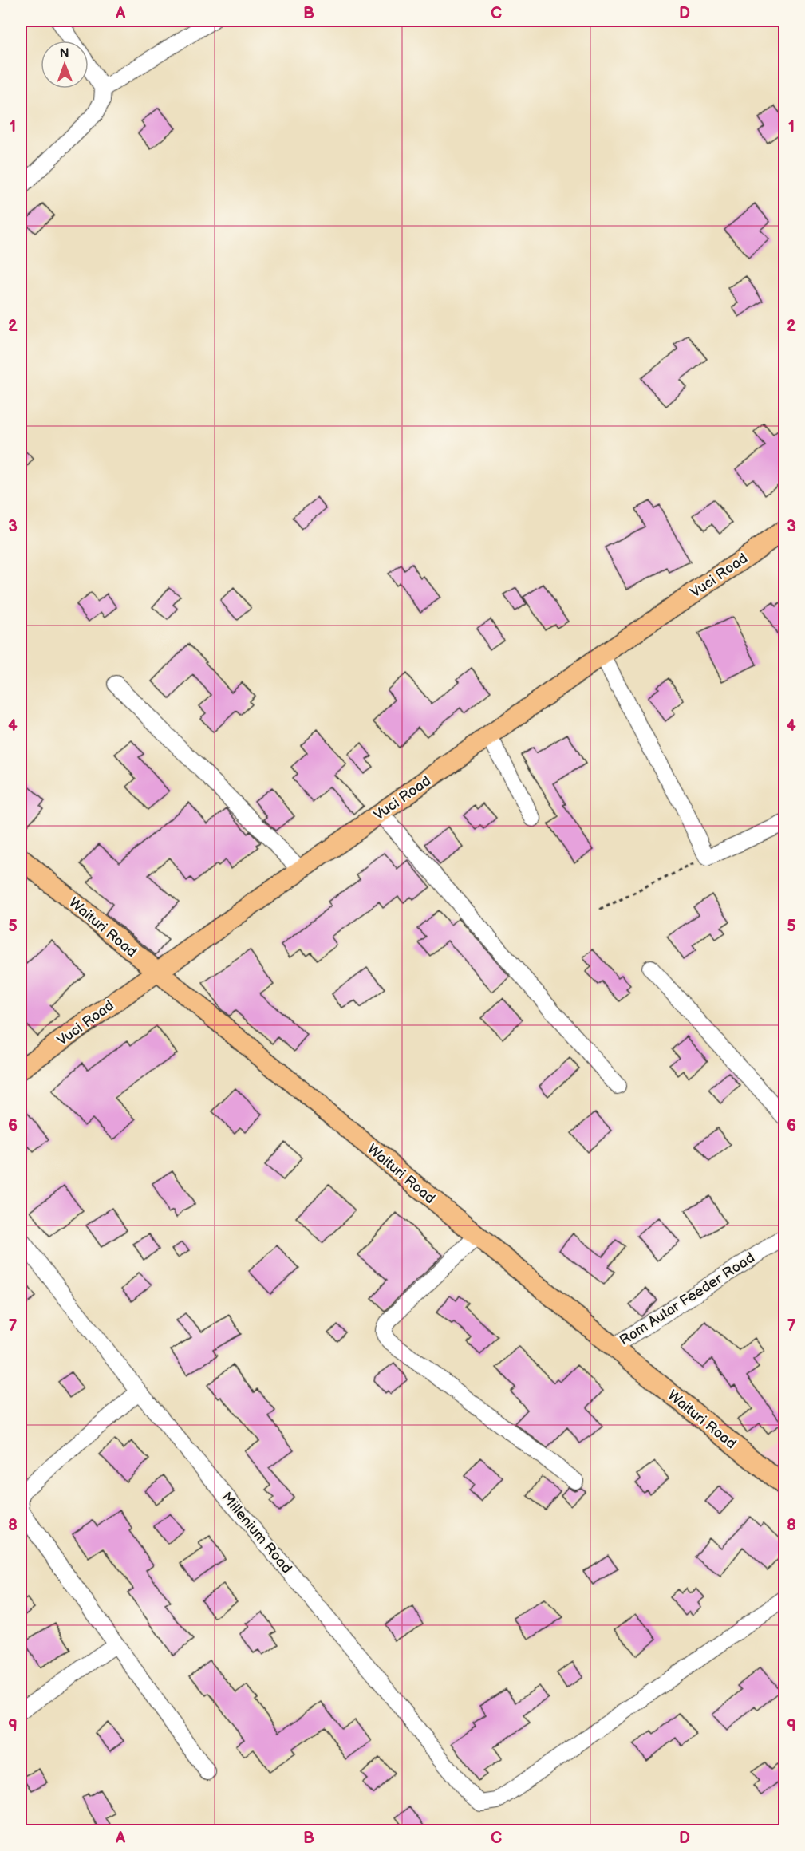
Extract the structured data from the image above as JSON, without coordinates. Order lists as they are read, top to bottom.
{
  "streets": {
    "main road": ["Vuci Road", "Waituri Road"],
    "street": ["Ram Autar Feeder Road", "Millenium Road"]
  },
  "crossings": [
    ["Vuci Road", "Waituri Road"],
    ["Waituri Road", "Ram Autar Feeder Road"]
  ],
  "north": "top",
  "grid": {
    "columns": [
      "A",
      "B",
      "C",
      "D"
    ],
    "rows": [
      "1",
      "2",
      "3",
      "4",
      "5",
      "6",
      "7",
      "8",
      "9"
    ]
  }
}
